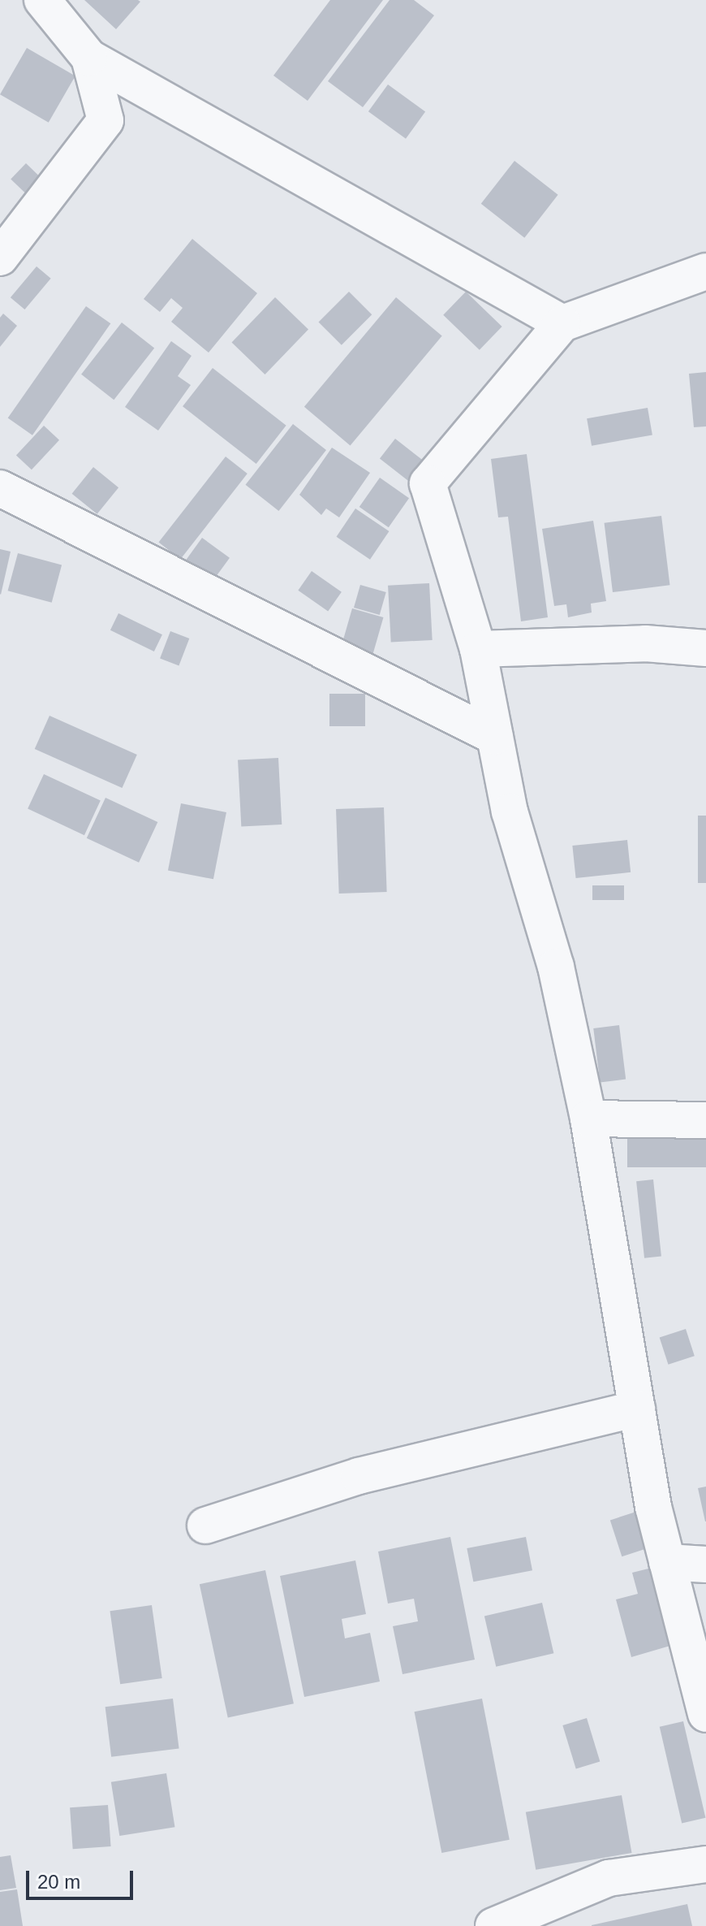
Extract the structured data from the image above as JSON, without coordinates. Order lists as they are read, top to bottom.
{
  "scale_bar": "20 m"
}
